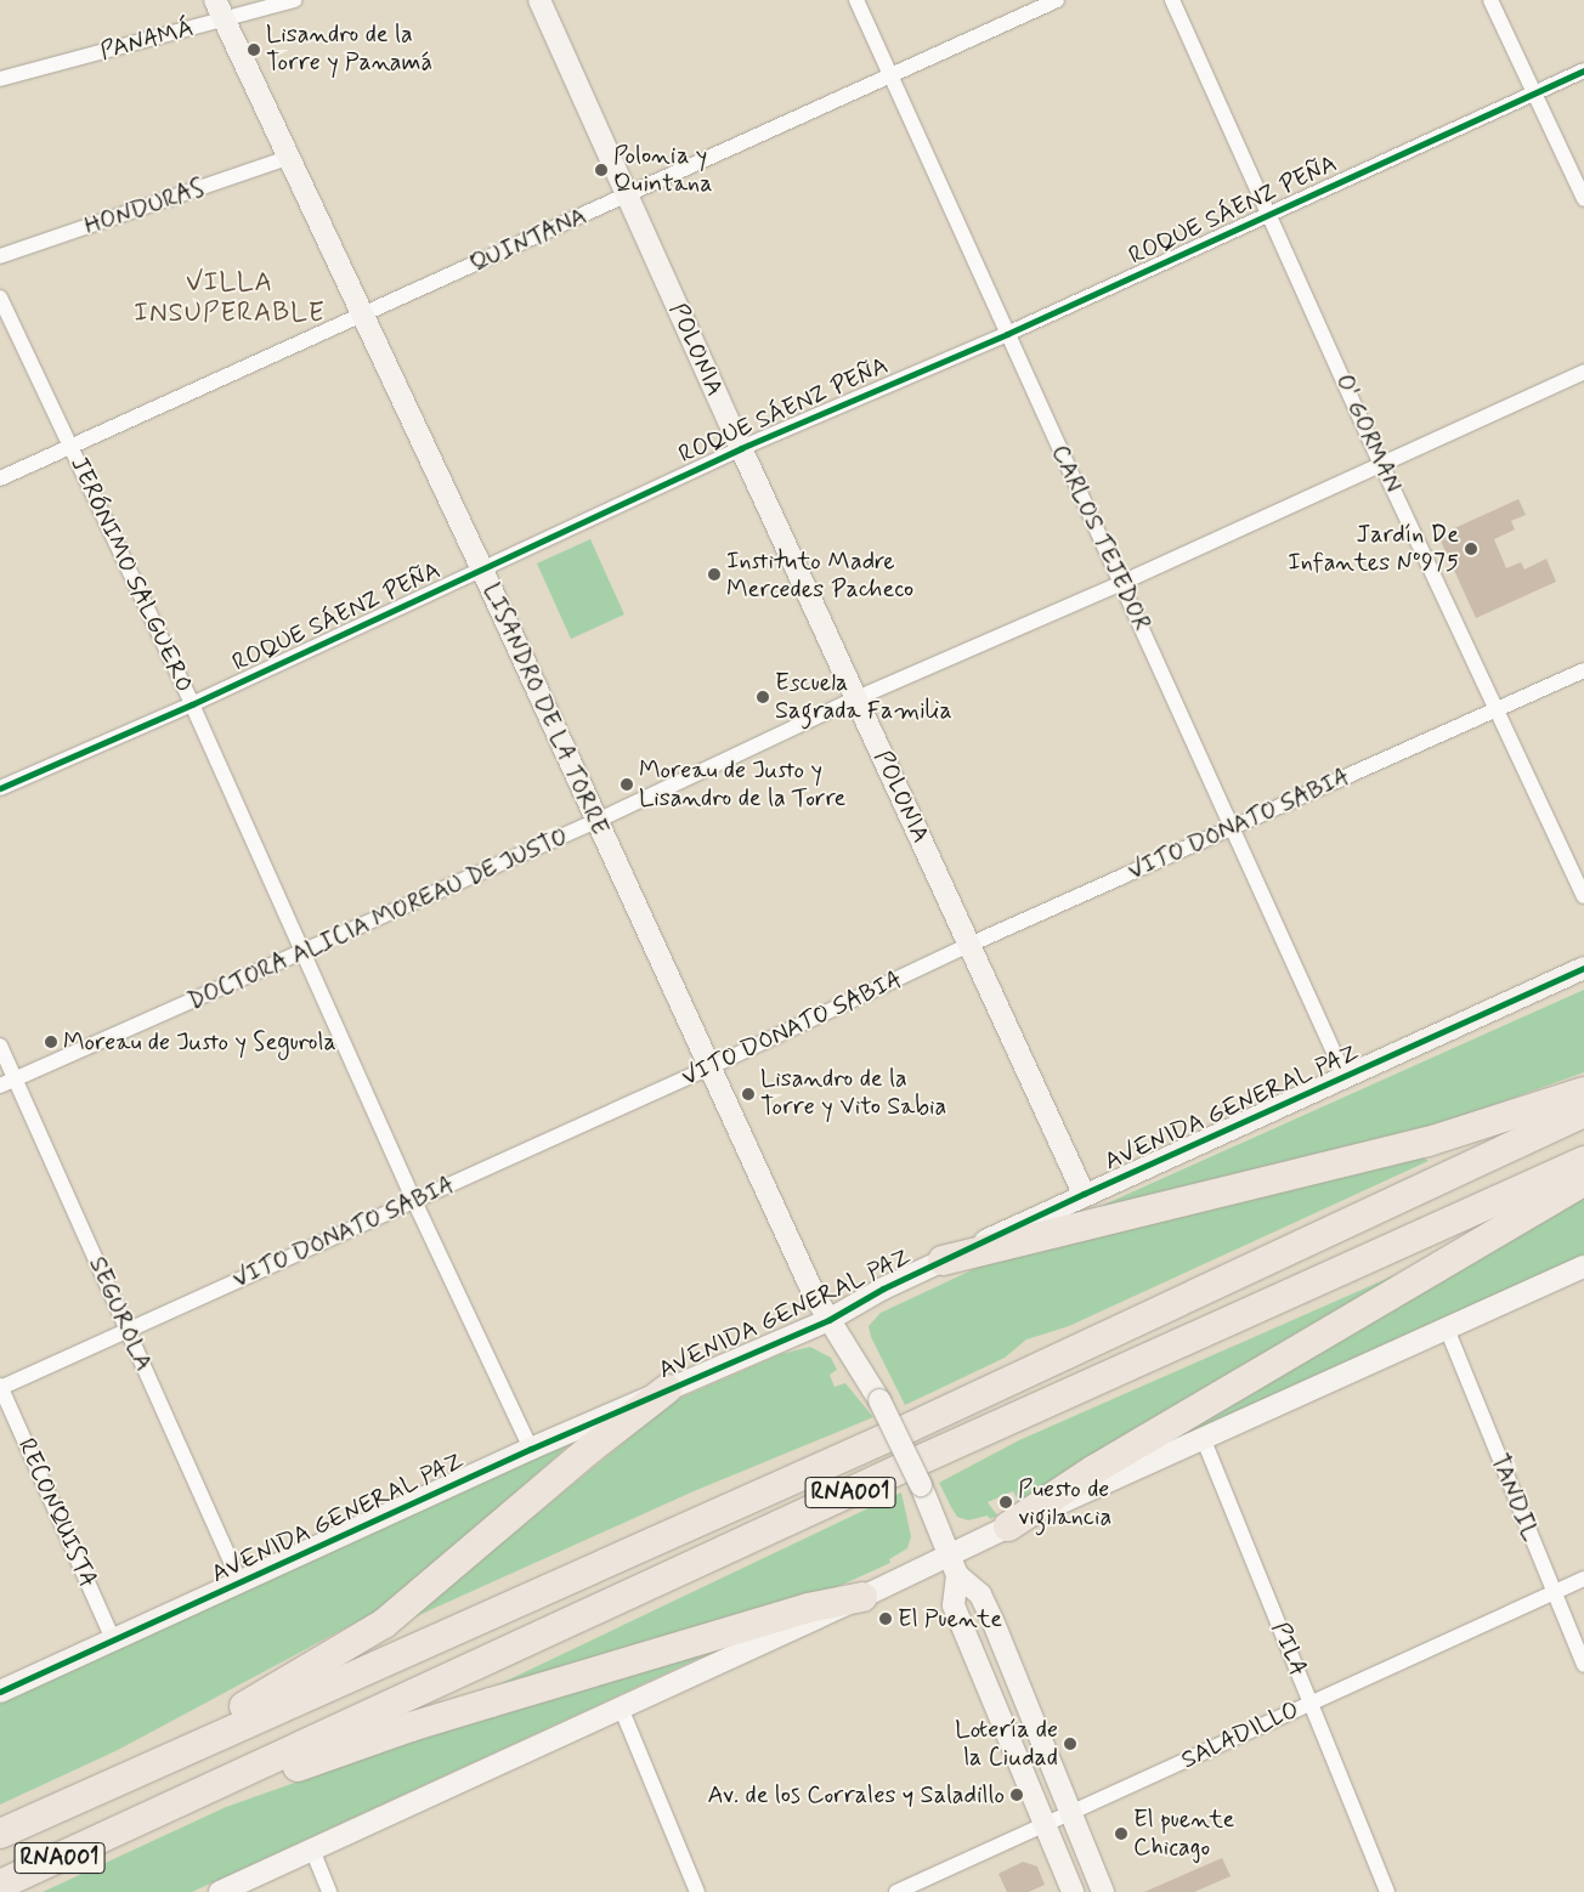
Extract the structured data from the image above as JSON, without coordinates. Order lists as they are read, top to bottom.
{
  "streets": {
    "highway": ["RNA001"],
    "street": [
      "PANAMÁ",
      "HONDURAS",
      "ROQUE SÁENZ PEÑA",
      "QUINTANA",
      "POLONIA",
      "O' GORMAN",
      "CARLOS TEJEDOR",
      "JERÓNIMO SALGUERO",
      "LISANDRO DE LA TORRE",
      "VITO DONATO SABIA",
      "DOCTORA ALICIA MOREAU DE JUSTO",
      "AVENIDA GENERAL PAZ",
      "SEGUROLA",
      "TANDIL",
      "RECONQUISTA",
      "PILA",
      "SALADILLO"
    ]
  },
  "crossings": [
    ["PANAMÁ", "LISANDRO DE LA TORRE"],
    ["HONDURAS", "LISANDRO DE LA TORRE"],
    ["ROQUE SÁENZ PEÑA", "POLONIA"],
    ["ROQUE SÁENZ PEÑA", "O' GORMAN"],
    ["ROQUE SÁENZ PEÑA", "CARLOS TEJEDOR"],
    ["ROQUE SÁENZ PEÑA", "JERÓNIMO SALGUERO"],
    ["ROQUE SÁENZ PEÑA", "LISANDRO DE LA TORRE"],
    ["QUINTANA", "POLONIA"],
    ["QUINTANA", "CARLOS TEJEDOR"],
    ["QUINTANA", "JERÓNIMO SALGUERO"],
    ["QUINTANA", "LISANDRO DE LA TORRE"],
    ["POLONIA", "VITO DONATO SABIA"],
    ["POLONIA", "DOCTORA ALICIA MOREAU DE JUSTO"],
    ["POLONIA", "AVENIDA GENERAL PAZ"],
    ["O' GORMAN", "VITO DONATO SABIA"],
    ["O' GORMAN", "DOCTORA ALICIA MOREAU DE JUSTO"],
    ["CARLOS TEJEDOR", "VITO DONATO SABIA"],
    ["CARLOS TEJEDOR", "DOCTORA ALICIA MOREAU DE JUSTO"],
    ["CARLOS TEJEDOR", "AVENIDA GENERAL PAZ"],
    ["JERÓNIMO SALGUERO", "VITO DONATO SABIA"],
    ["JERÓNIMO SALGUERO", "DOCTORA ALICIA MOREAU DE JUSTO"],
    ["JERÓNIMO SALGUERO", "AVENIDA GENERAL PAZ"],
    ["LISANDRO DE LA TORRE", "VITO DONATO SABIA"],
    ["LISANDRO DE LA TORRE", "DOCTORA ALICIA MOREAU DE JUSTO"],
    ["LISANDRO DE LA TORRE", "AVENIDA GENERAL PAZ"],
    ["VITO DONATO SABIA", "SEGUROLA"],
    ["VITO DONATO SABIA", "RECONQUISTA"],
    ["DOCTORA ALICIA MOREAU DE JUSTO", "SEGUROLA"],
    ["AVENIDA GENERAL PAZ", "SEGUROLA"],
    ["AVENIDA GENERAL PAZ", "RECONQUISTA"],
    ["TANDIL", "SALADILLO"],
    ["PILA", "SALADILLO"]
  ],
  "districts": ["VILLA INSUPERABLE"],
  "places": [
    "Lisandro de la Torre y Panamá",
    "Polonia y Quintana",
    "Jardín De Infantes Nº975",
    "Instituto Madre Mercedes Pacheco",
    "Escuela Sagrada Familia",
    "Moreau de Justo y Lisandro de la Torre",
    "Moreau de Justo y Segurola",
    "Lisandro de la Torre y Vito Sabia",
    "Puesto de vigilancia",
    "El Puente",
    "Lotería de la Ciudad",
    "Av. de los Corrales y Saladillo",
    "El puente Chicago"
  ]
}
